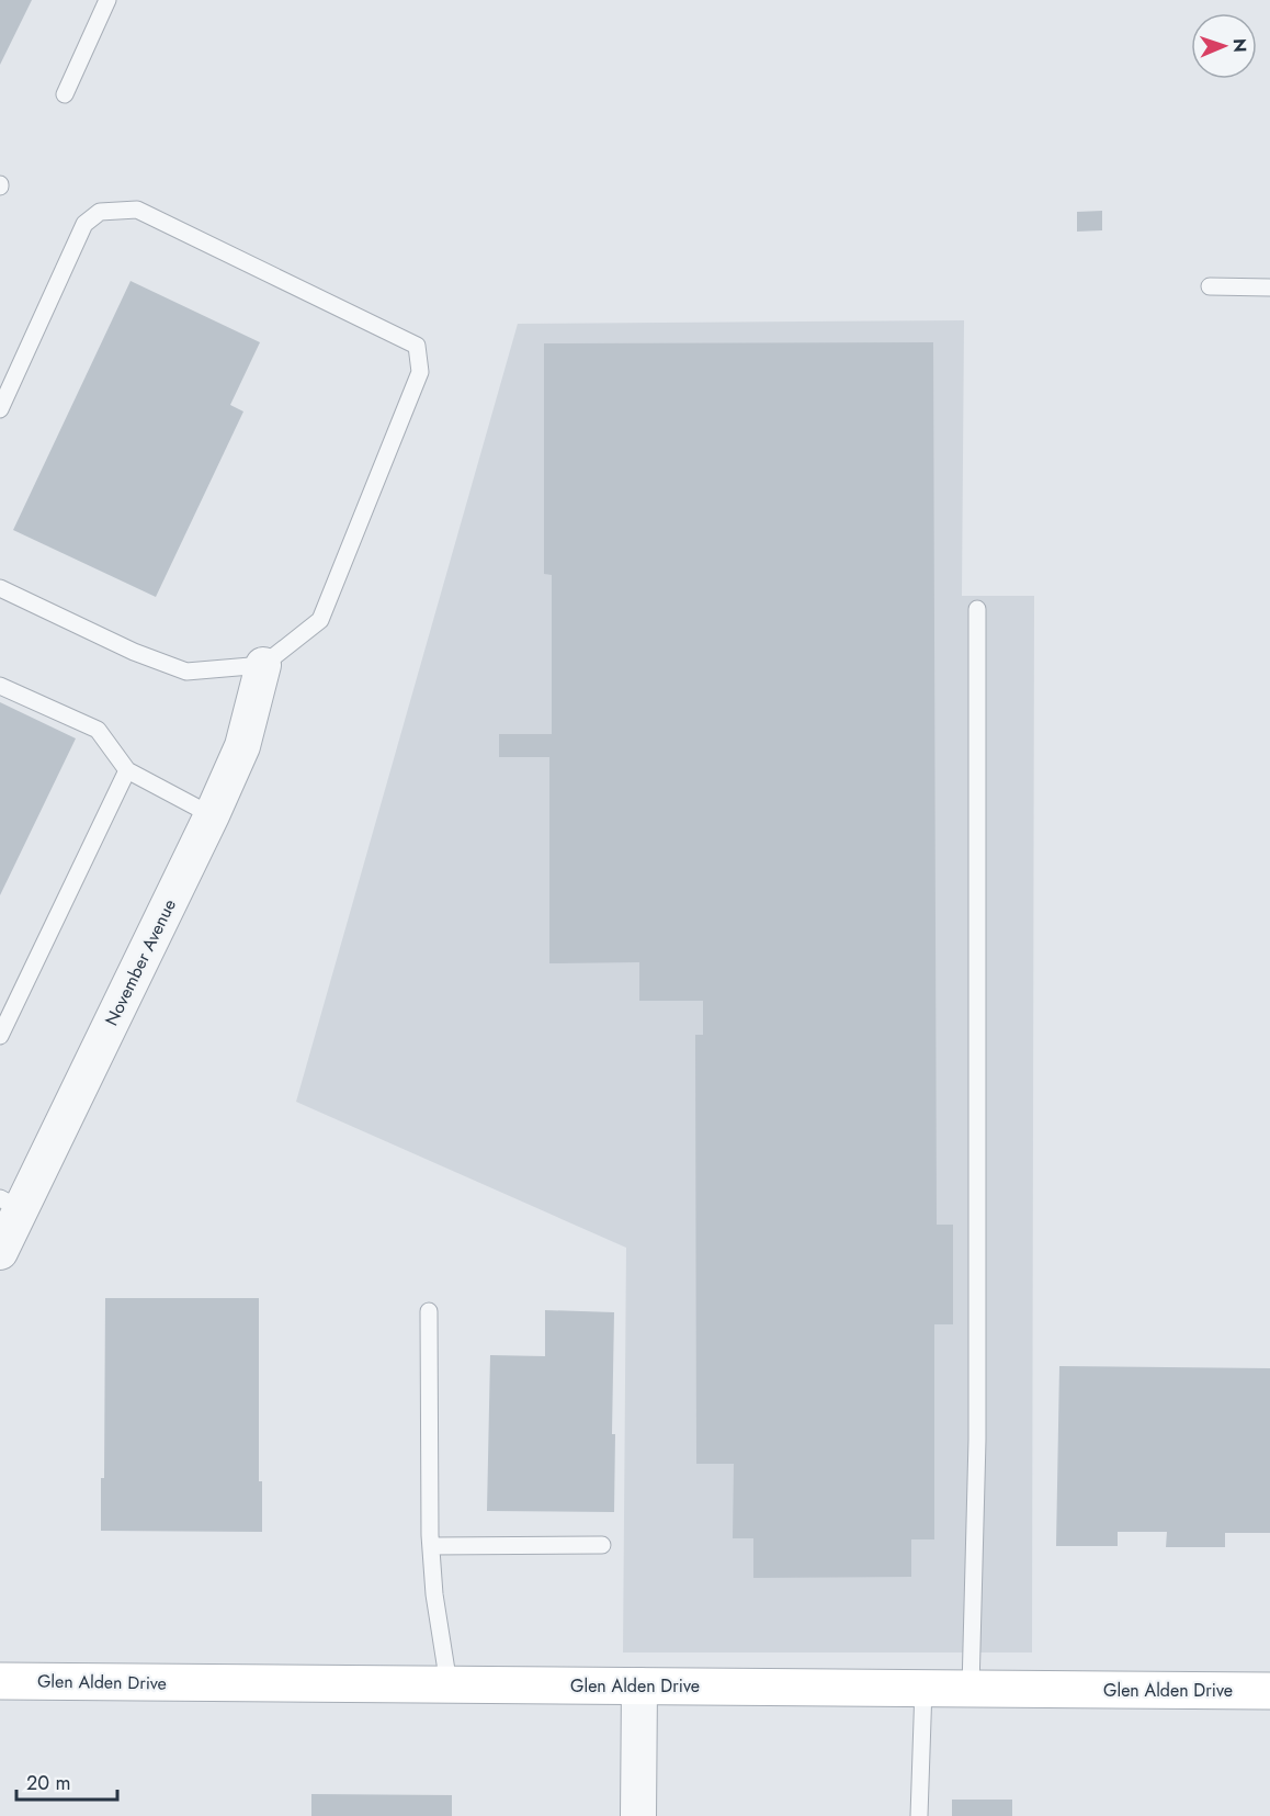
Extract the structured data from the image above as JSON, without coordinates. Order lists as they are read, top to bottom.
{
  "streets": {
    "street": ["November Avenue", "Glen Alden Drive"]
  },
  "scale_bar": "20 m",
  "north": "right"
}
